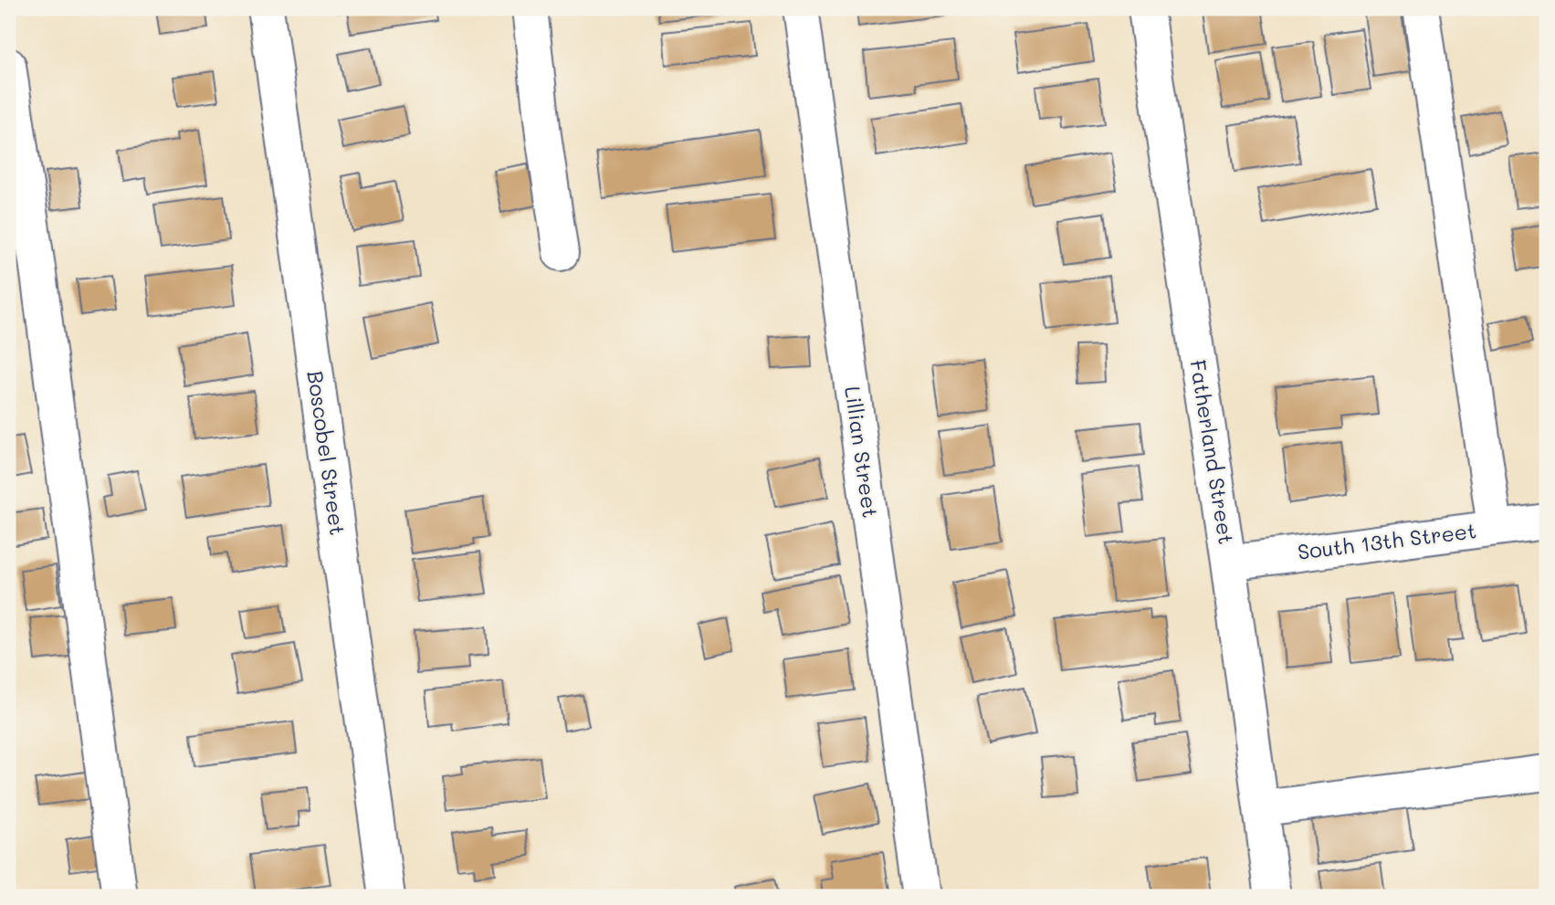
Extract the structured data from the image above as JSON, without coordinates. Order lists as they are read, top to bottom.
{
  "streets": {
    "street": [
      "Lillian Street",
      "Fatherland Street",
      "Boscobel Street",
      "South 13th Street"
    ]
  },
  "crossings": [
    ["Fatherland Street", "South 13th Street"]
  ]
}
